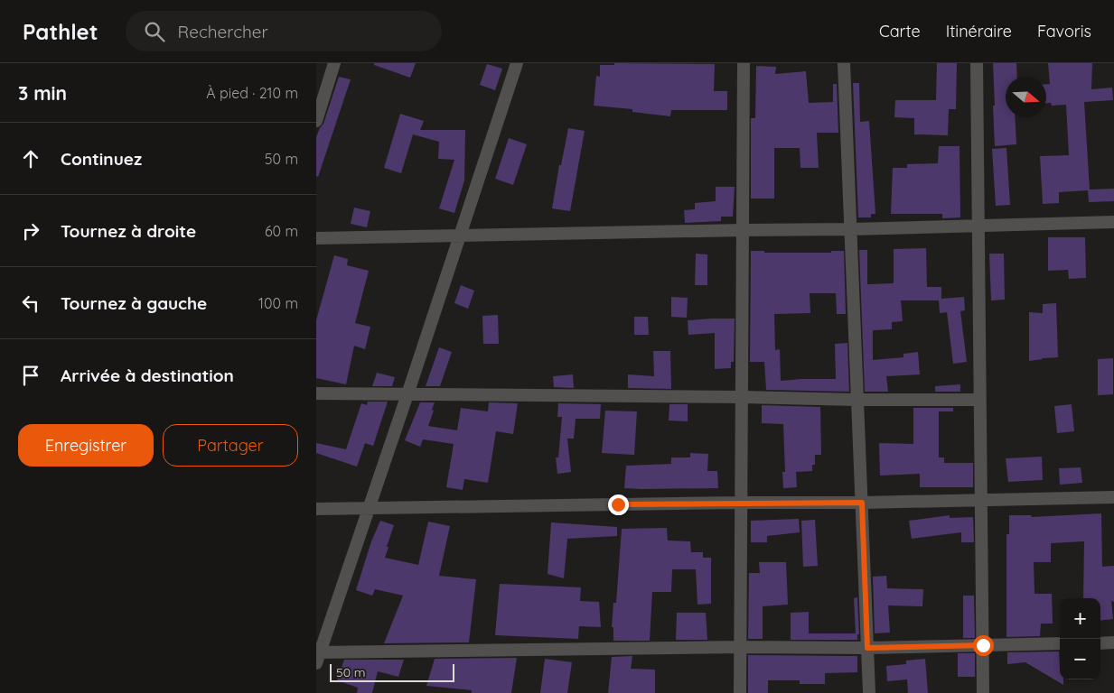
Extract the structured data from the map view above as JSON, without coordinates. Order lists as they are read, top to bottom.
{
  "scale_bar": "50 m",
  "north": "right",
  "page": {
    "header": "Pathlet",
    "search": "Rechercher",
    "nav": ["Carte", "Itinéraire", "Favoris"],
    "heading": ["3 min", "À pied · 210 m"],
    "list": [
      ["Continuez", "50 m"],
      ["Tournez à droite", "60 m"],
      ["Tournez à gauche", "100 m"],
      "Arrivée à destination"
    ],
    "buttons": ["Enregistrer", "Partager"],
    "map_buttons": ["+", "−"],
    "scale": "50 m"
  }
}
